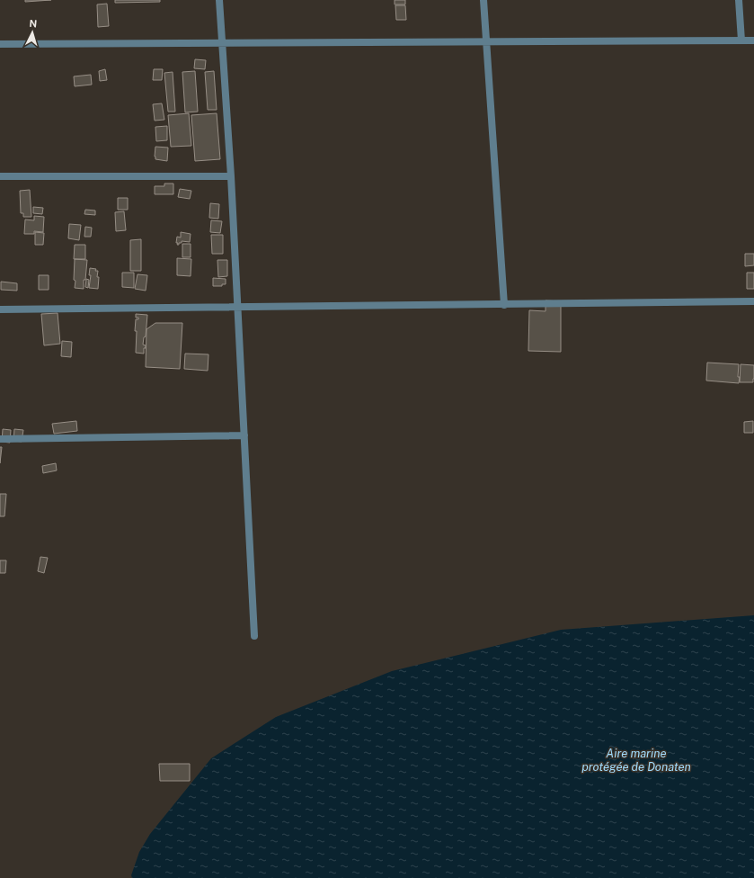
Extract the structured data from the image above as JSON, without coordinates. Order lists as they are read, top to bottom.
{
  "water": ["Aire marine protégée de Donaten"],
  "north": "top"
}
